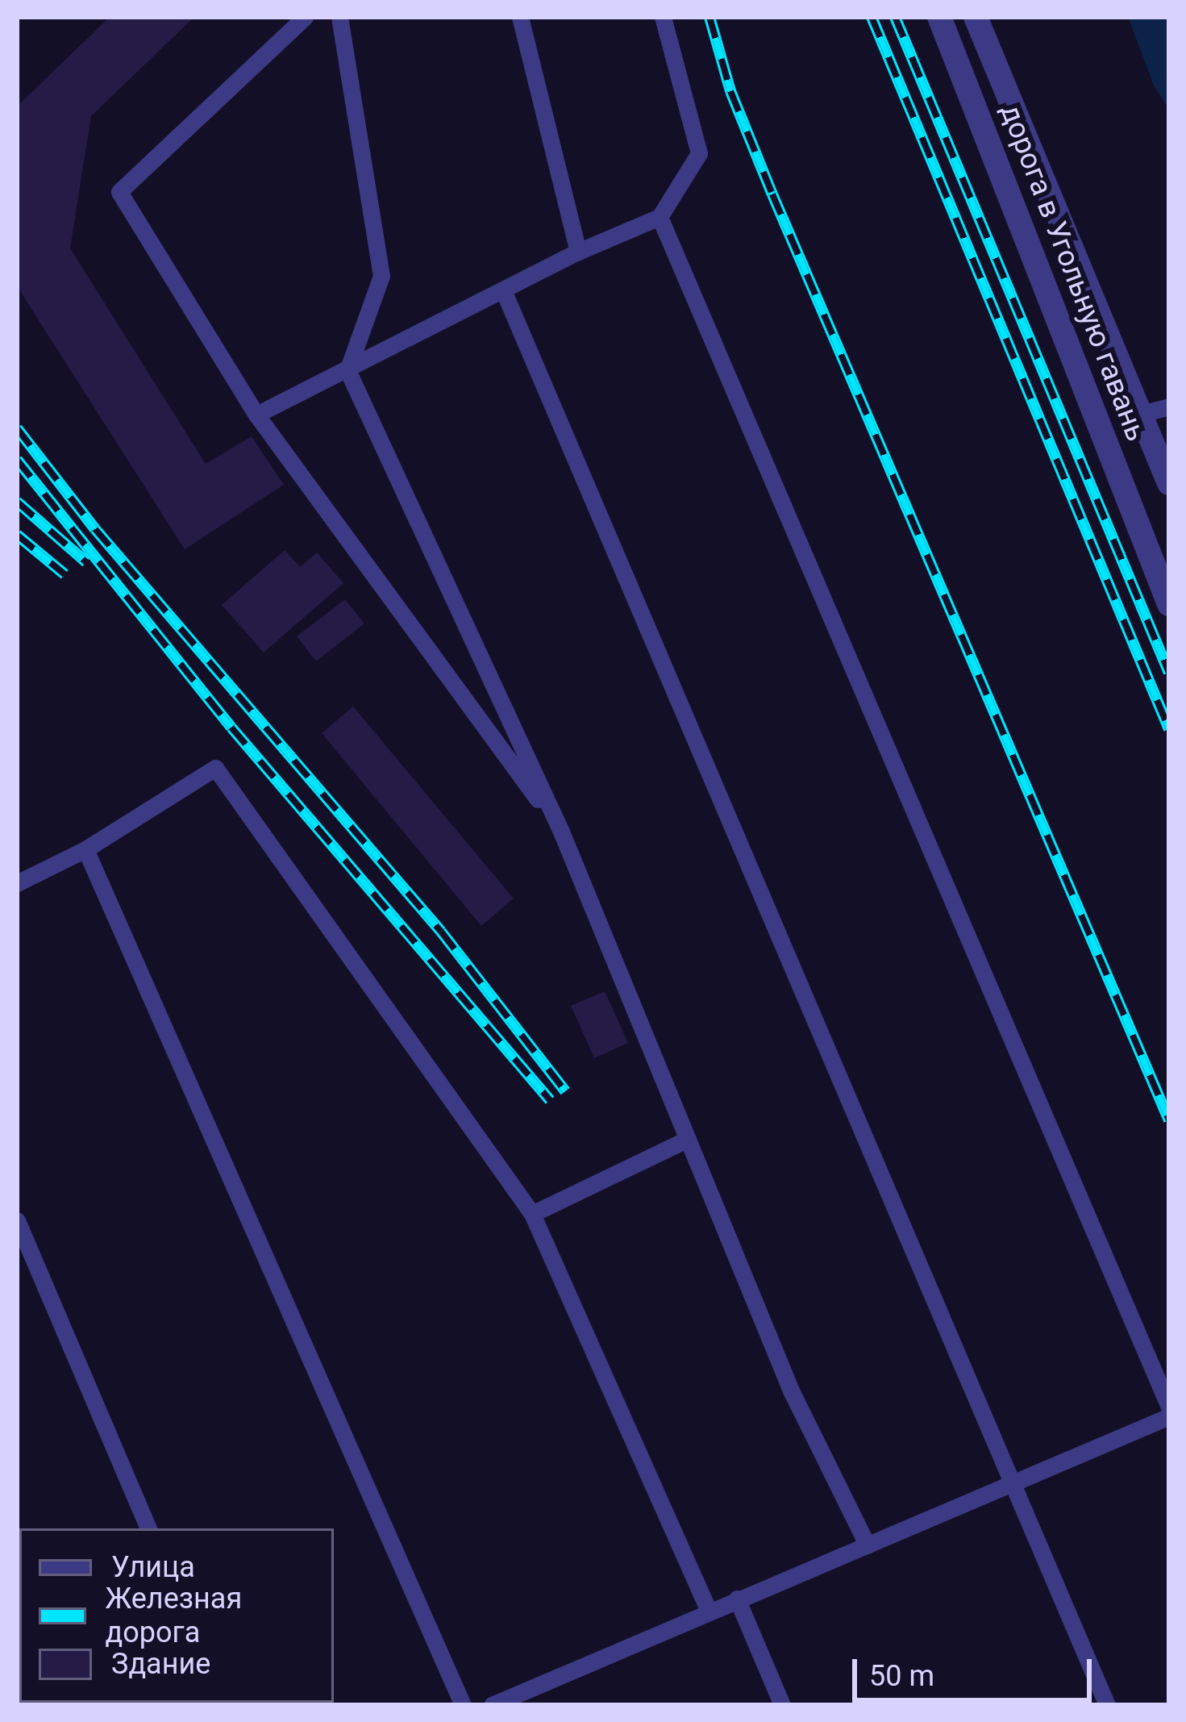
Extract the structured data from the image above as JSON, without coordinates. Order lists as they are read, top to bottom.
{
  "streets": {
    "street": ["дорога в Угольную гавань"]
  },
  "legend": ["Улица", "Железная дорога", "Здание"],
  "scale_bar": "50 m"
}
